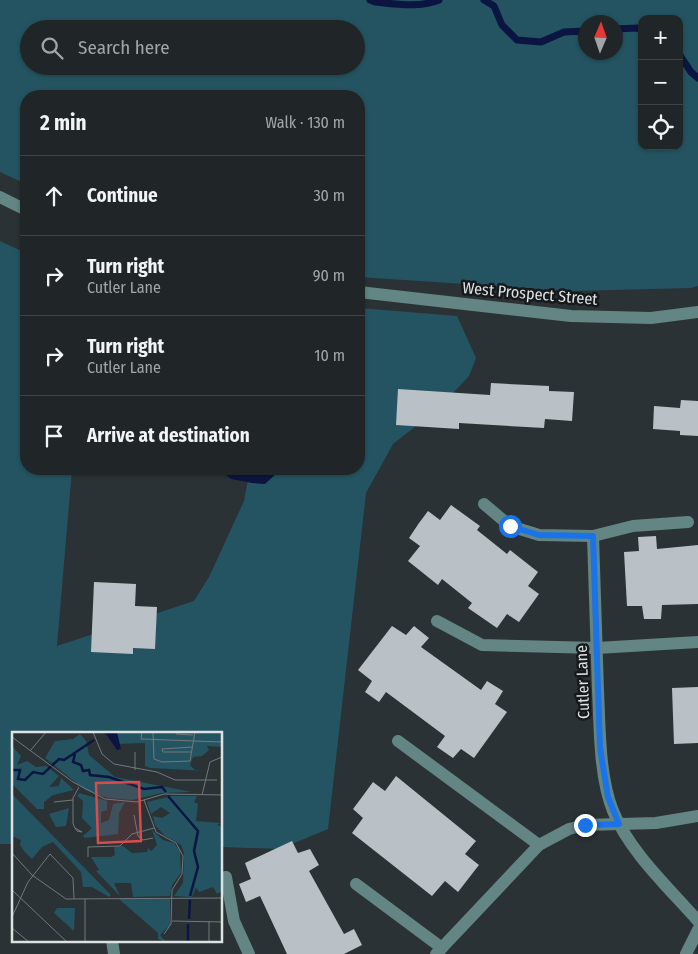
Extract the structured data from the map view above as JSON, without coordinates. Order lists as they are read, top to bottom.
{
  "streets": {
    "street": ["West Prospect Street", "Cutler Lane"]
  },
  "north": "top",
  "page": {
    "map_buttons": ["+", "−"],
    "search": "Search here",
    "heading": ["2 min", "Walk · 130 m"],
    "list": [
      ["Continue", "30 m"],
      ["Turn right", "Cutler Lane", "90 m"],
      ["Turn right", "Cutler Lane", "10 m"],
      "Arrive at destination"
    ]
  }
}
